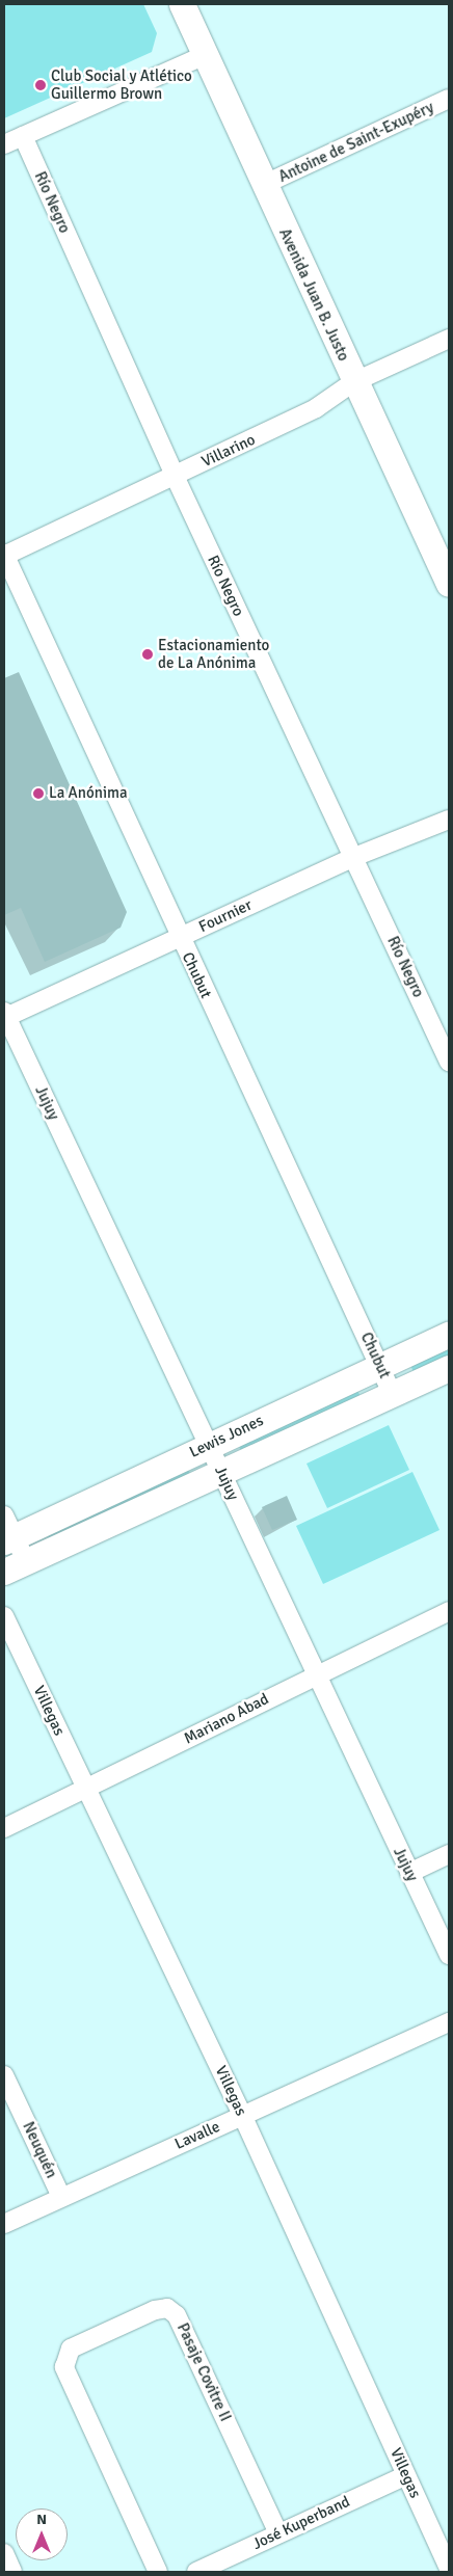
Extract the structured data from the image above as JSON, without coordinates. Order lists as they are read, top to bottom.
{
  "streets": {
    "main road": ["Avenida Juan B. Justo", "Lewis Jones"],
    "street": [
      "Antoine de Saint-Exupéry",
      "Río Negro",
      "Villarino",
      "Fournier",
      "Chubut",
      "Jujuy",
      "Villegas",
      "Mariano Abad",
      "Lavalle",
      "Neuquén",
      "Pasaje Covitre II",
      "José Kuperband"
    ]
  },
  "crossings": [
    ["Antoine de Saint-Exupéry", "Avenida Juan B. Justo"],
    ["Río Negro", "Villarino"],
    ["Río Negro", "Fournier"],
    ["Avenida Juan B. Justo", "Villarino"],
    ["Villarino", "Chubut"],
    ["Fournier", "Chubut"],
    ["Fournier", "Jujuy"],
    ["Chubut", "Lewis Jones"],
    ["Jujuy", "Lewis Jones"],
    ["Jujuy", "Mariano Abad"],
    ["Villegas", "Mariano Abad"],
    ["Villegas", "Lavalle"],
    ["Villegas", "José Kuperband"],
    ["Lavalle", "Neuquén"],
    ["Pasaje Covitre II", "José Kuperband"]
  ],
  "places": ["Club Social y Atlético Guillermo Brown", "Estacionamiento de La Anónima", "La Anónima"],
  "north": "top"
}
